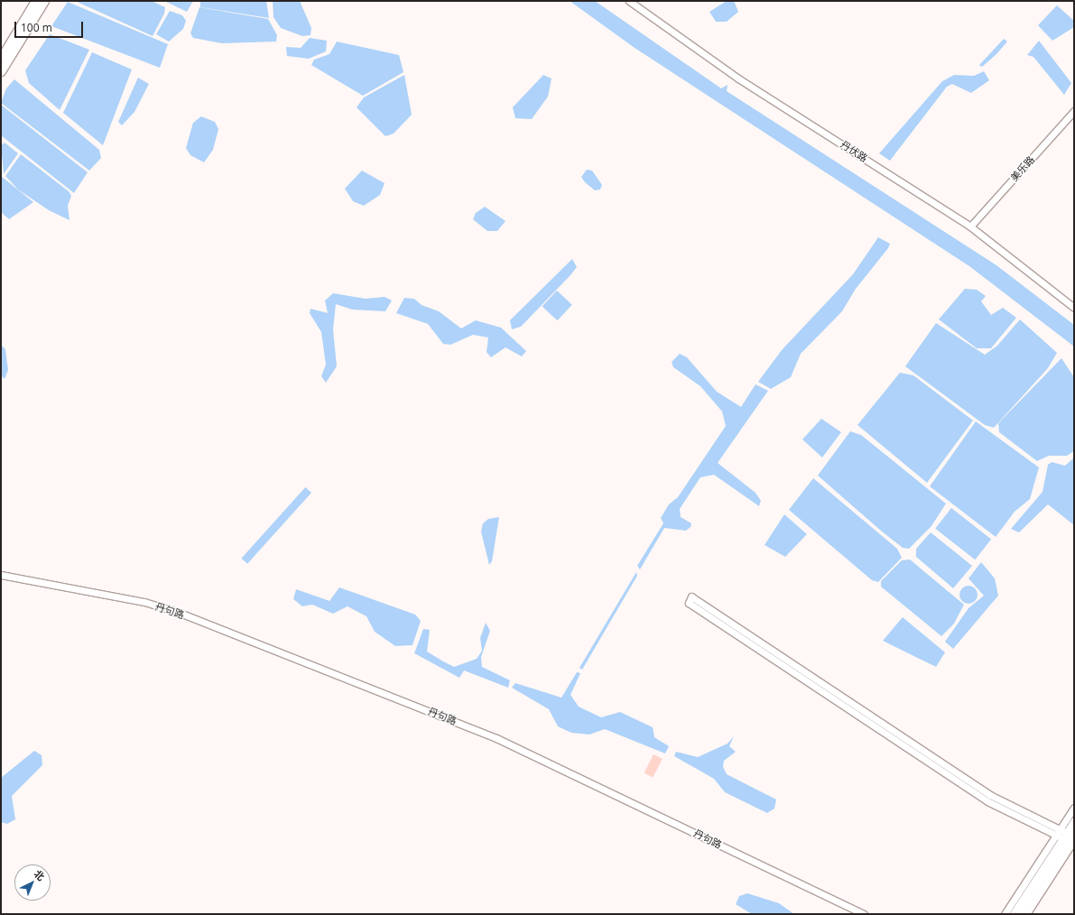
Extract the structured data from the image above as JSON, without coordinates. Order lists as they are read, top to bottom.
{
  "streets": {
    "main road": ["丹伏路", "美乐路", "丹句路"]
  },
  "crossings": [
    ["丹伏路", "美乐路"]
  ],
  "scale_bar": "100 m",
  "north": "top right"
}
